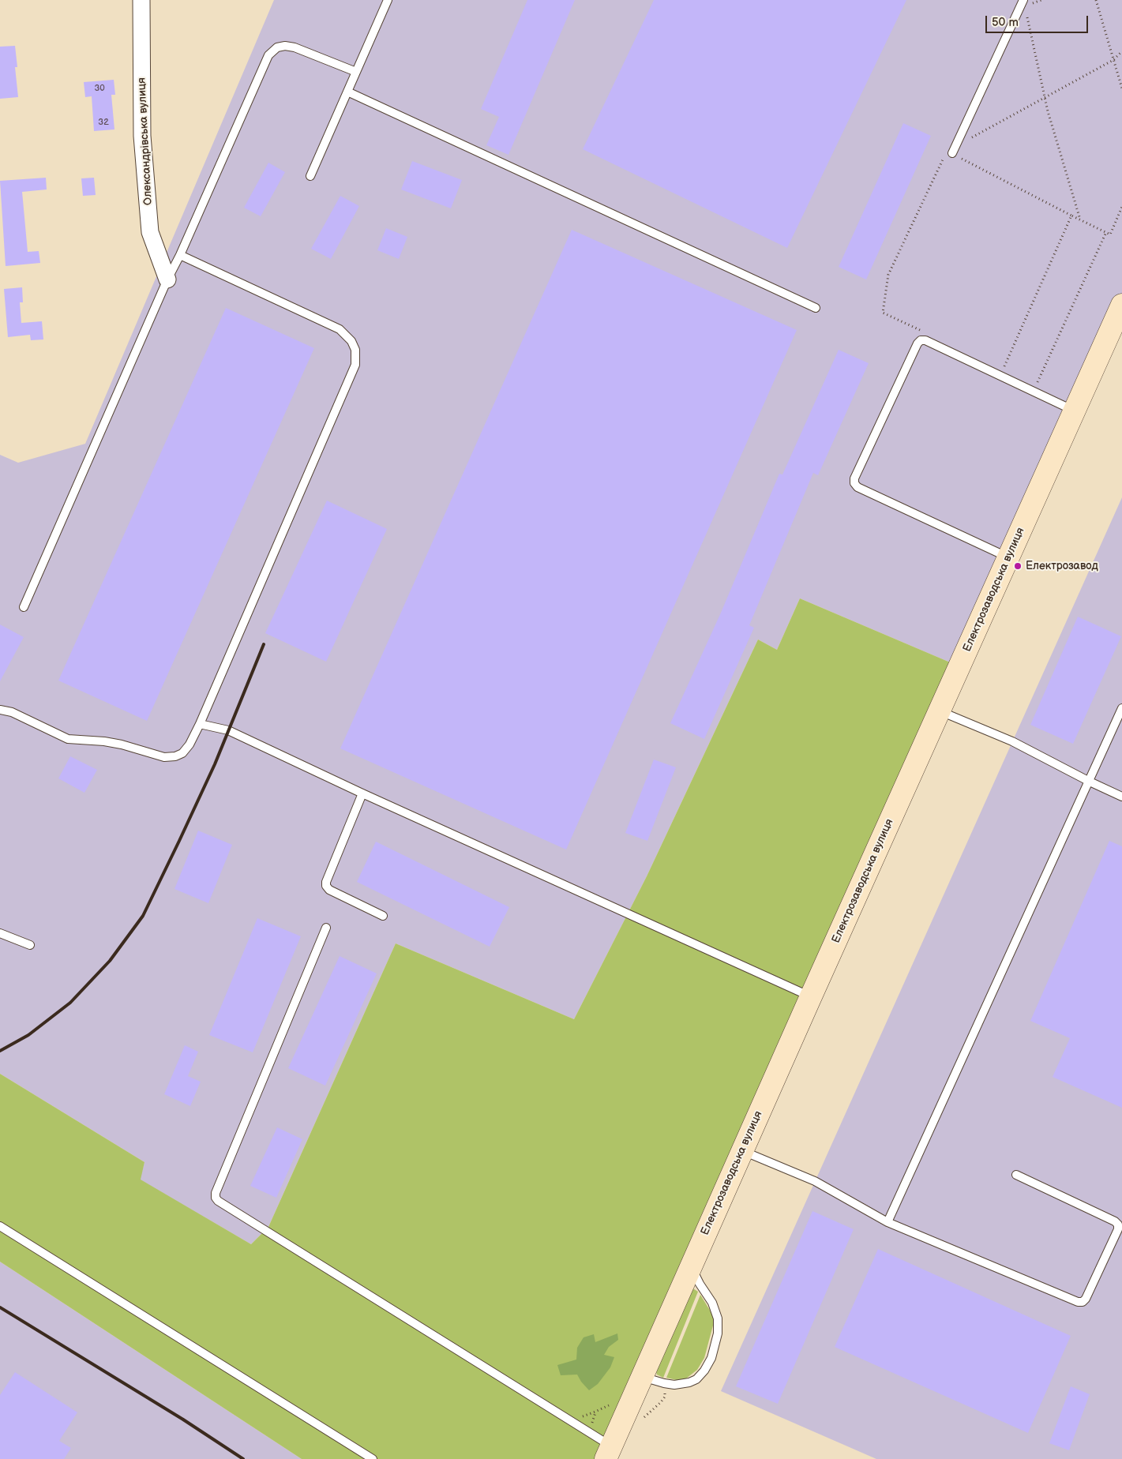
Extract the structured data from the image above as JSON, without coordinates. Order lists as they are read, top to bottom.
{
  "streets": {
    "main road": ["Електрозаводська вулиця"],
    "street": ["Олександрівська вулиця"]
  },
  "places": ["Електрозавод"],
  "house_numbers": ["30", "32"],
  "scale_bar": "50 m"
}
